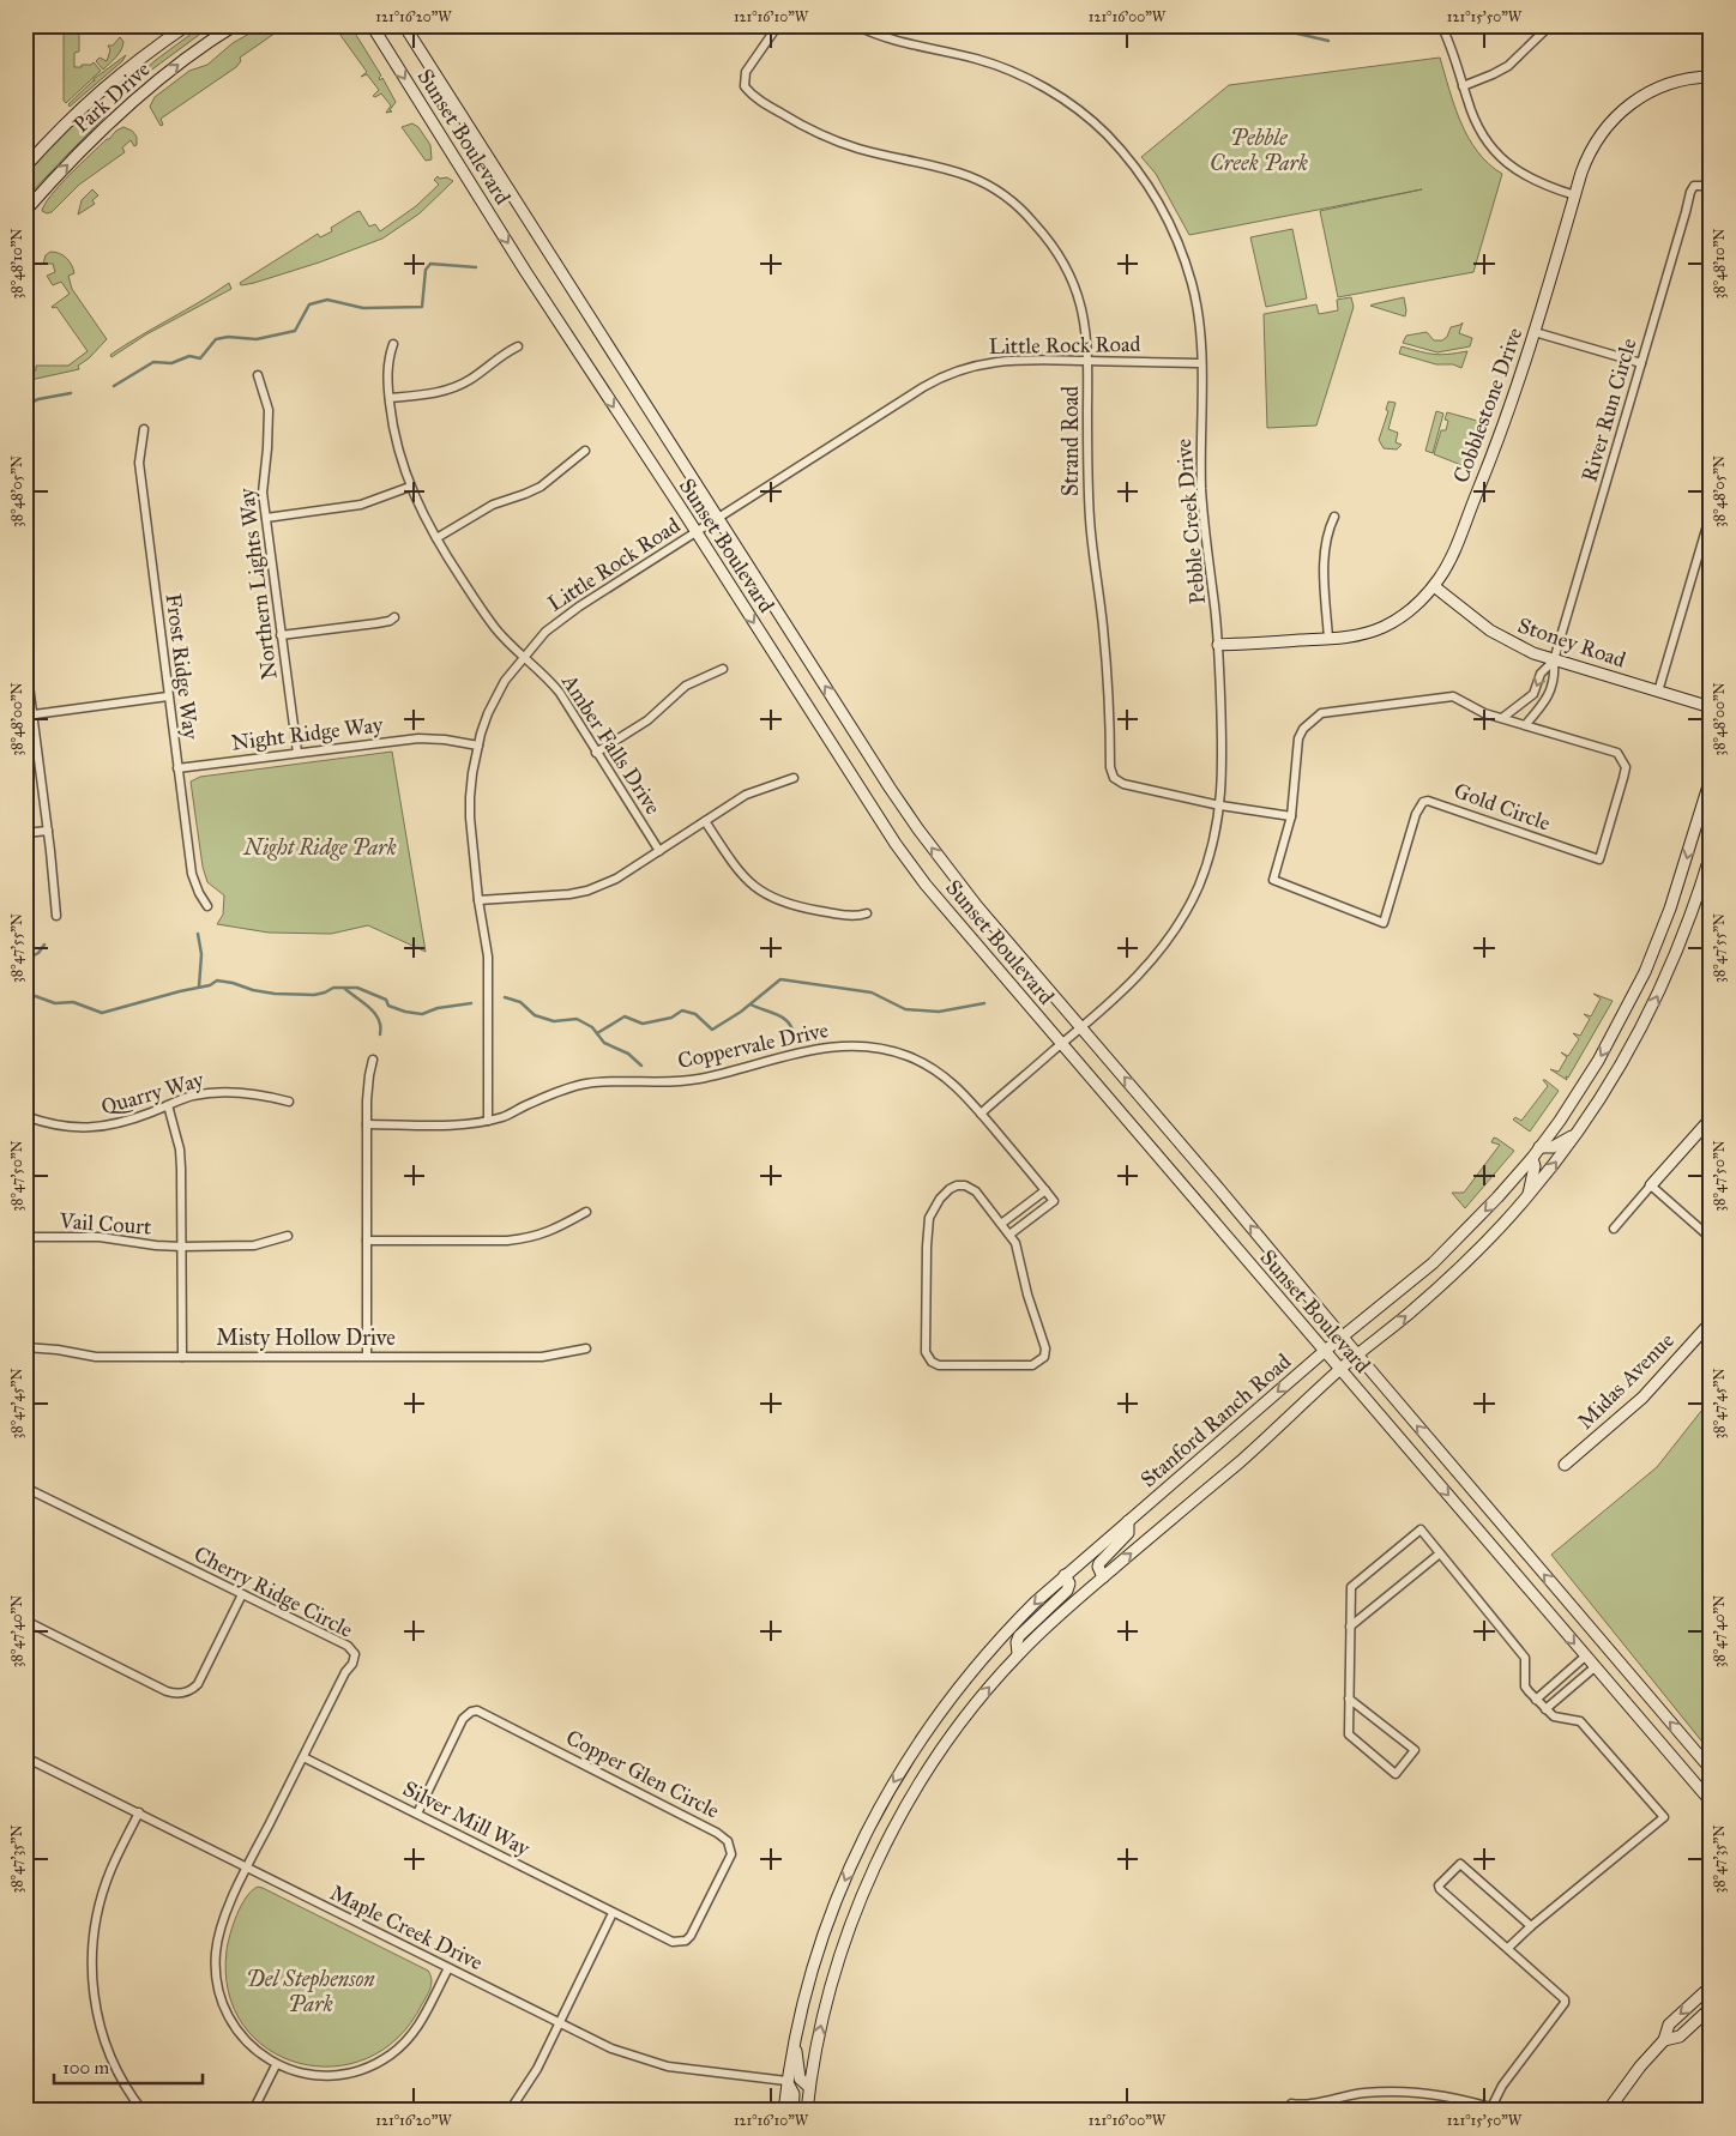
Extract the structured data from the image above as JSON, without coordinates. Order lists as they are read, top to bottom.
{
  "streets": {
    "main road": [
      "Park Drive",
      "Sunset Boulevard",
      "Cobblestone Drive",
      "Stoney Road",
      "Midas Avenue",
      "Stanford Ranch Road"
    ],
    "street": [
      "Little Rock Road",
      "River Run Circle",
      "Strand Road",
      "Pebble Creek Drive",
      "Northern Lights Way",
      "Frost Ridge Way",
      "Night Ridge Way",
      "Amber Falls Drive",
      "Gold Circle",
      "Coppervale Drive",
      "Quarry Way",
      "Vail Court",
      "Misty Hollow Drive",
      "Cherry Ridge Circle",
      "Copper Glen Circle",
      "Silver Mill Way",
      "Maple Creek Drive"
    ]
  },
  "crossings": [
    ["Sunset Boulevard", "Little Rock Road"],
    ["Sunset Boulevard", "Pebble Creek Drive"],
    ["Sunset Boulevard", "Stanford Ranch Road"],
    ["Little Rock Road", "Strand Road"],
    ["Little Rock Road", "Pebble Creek Drive"],
    ["Little Rock Road", "Night Ridge Way"],
    ["Little Rock Road", "Amber Falls Drive"],
    ["Little Rock Road", "Coppervale Drive"],
    ["Cobblestone Drive", "Pebble Creek Drive"],
    ["Cobblestone Drive", "Stoney Road"],
    ["River Run Circle", "Stoney Road"],
    ["Strand Road", "Pebble Creek Drive"],
    ["Pebble Creek Drive", "Coppervale Drive"],
    ["Northern Lights Way", "Night Ridge Way"],
    ["Frost Ridge Way", "Night Ridge Way"],
    ["Stanford Ranch Road", "Maple Creek Drive"],
    ["Cherry Ridge Circle", "Silver Mill Way"],
    ["Cherry Ridge Circle", "Maple Creek Drive"],
    ["Copper Glen Circle", "Silver Mill Way"]
  ],
  "parks": ["Pebble Creek Park", "Night Ridge Park", "Del Stephenson Park"],
  "scale_bar": "100 m",
  "coordinates": [
    "121°16'20\"W",
    "121°16'10\"W",
    "121°16'00\"W",
    "121°15'50\"W",
    "38°48'10\"N",
    "38°48'05\"N",
    "38°48'00\"N",
    "38°47'55\"N",
    "38°47'50\"N",
    "38°47'45\"N",
    "38°47'40\"N",
    "38°47'35\"N"
  ]
}
